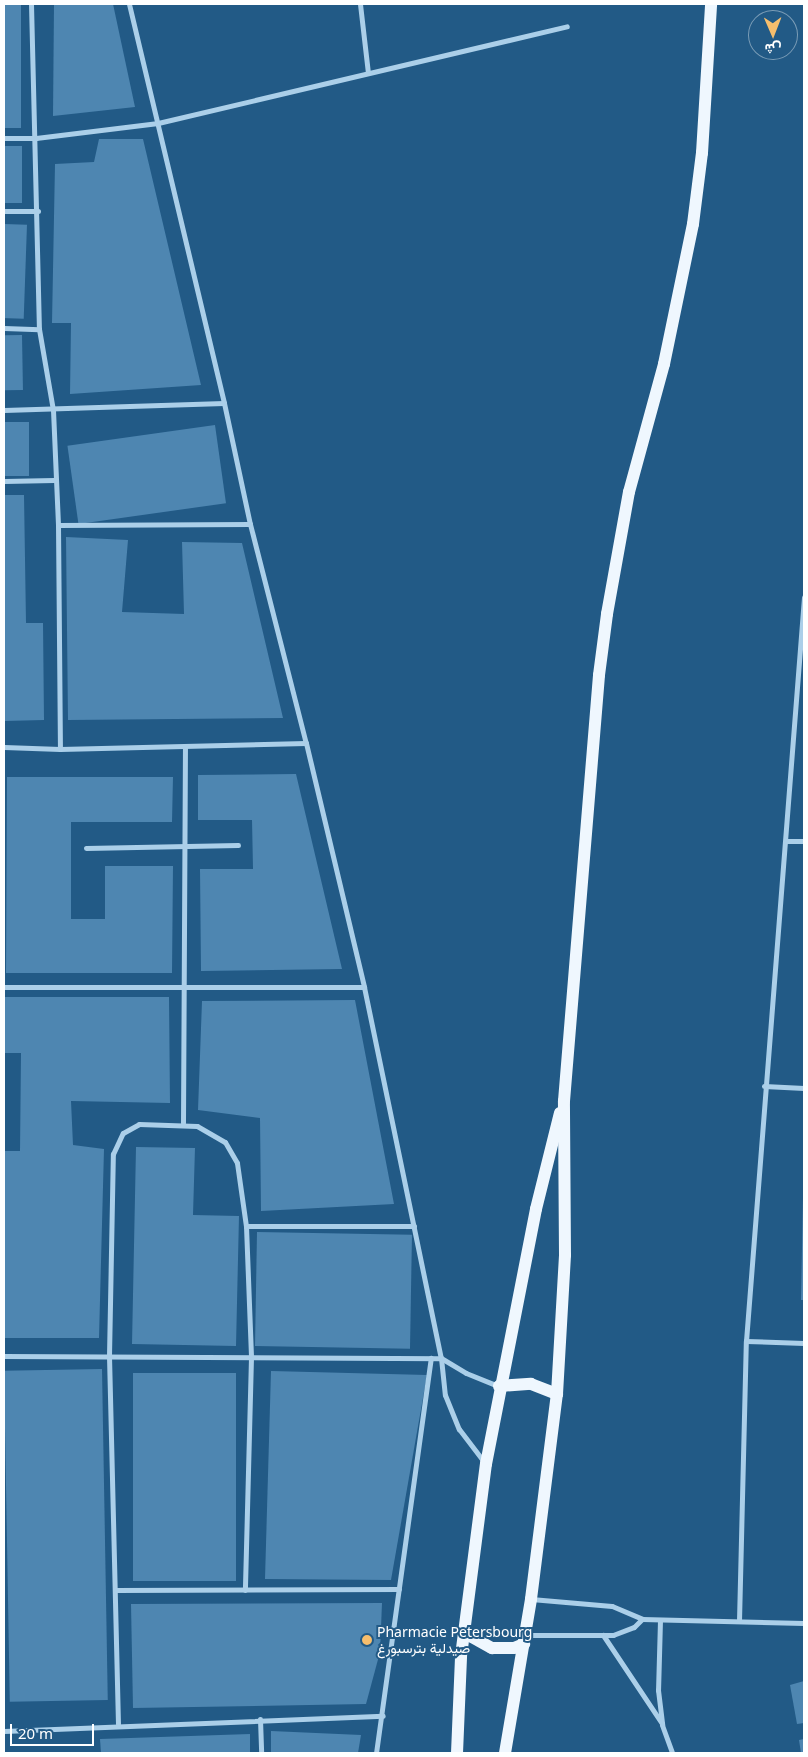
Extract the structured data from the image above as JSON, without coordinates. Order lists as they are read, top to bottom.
{
  "places": ["Pharmacie Petersbourg صيدلية بترسبورغ"],
  "scale_bar": "20 m",
  "north": "bottom"
}
